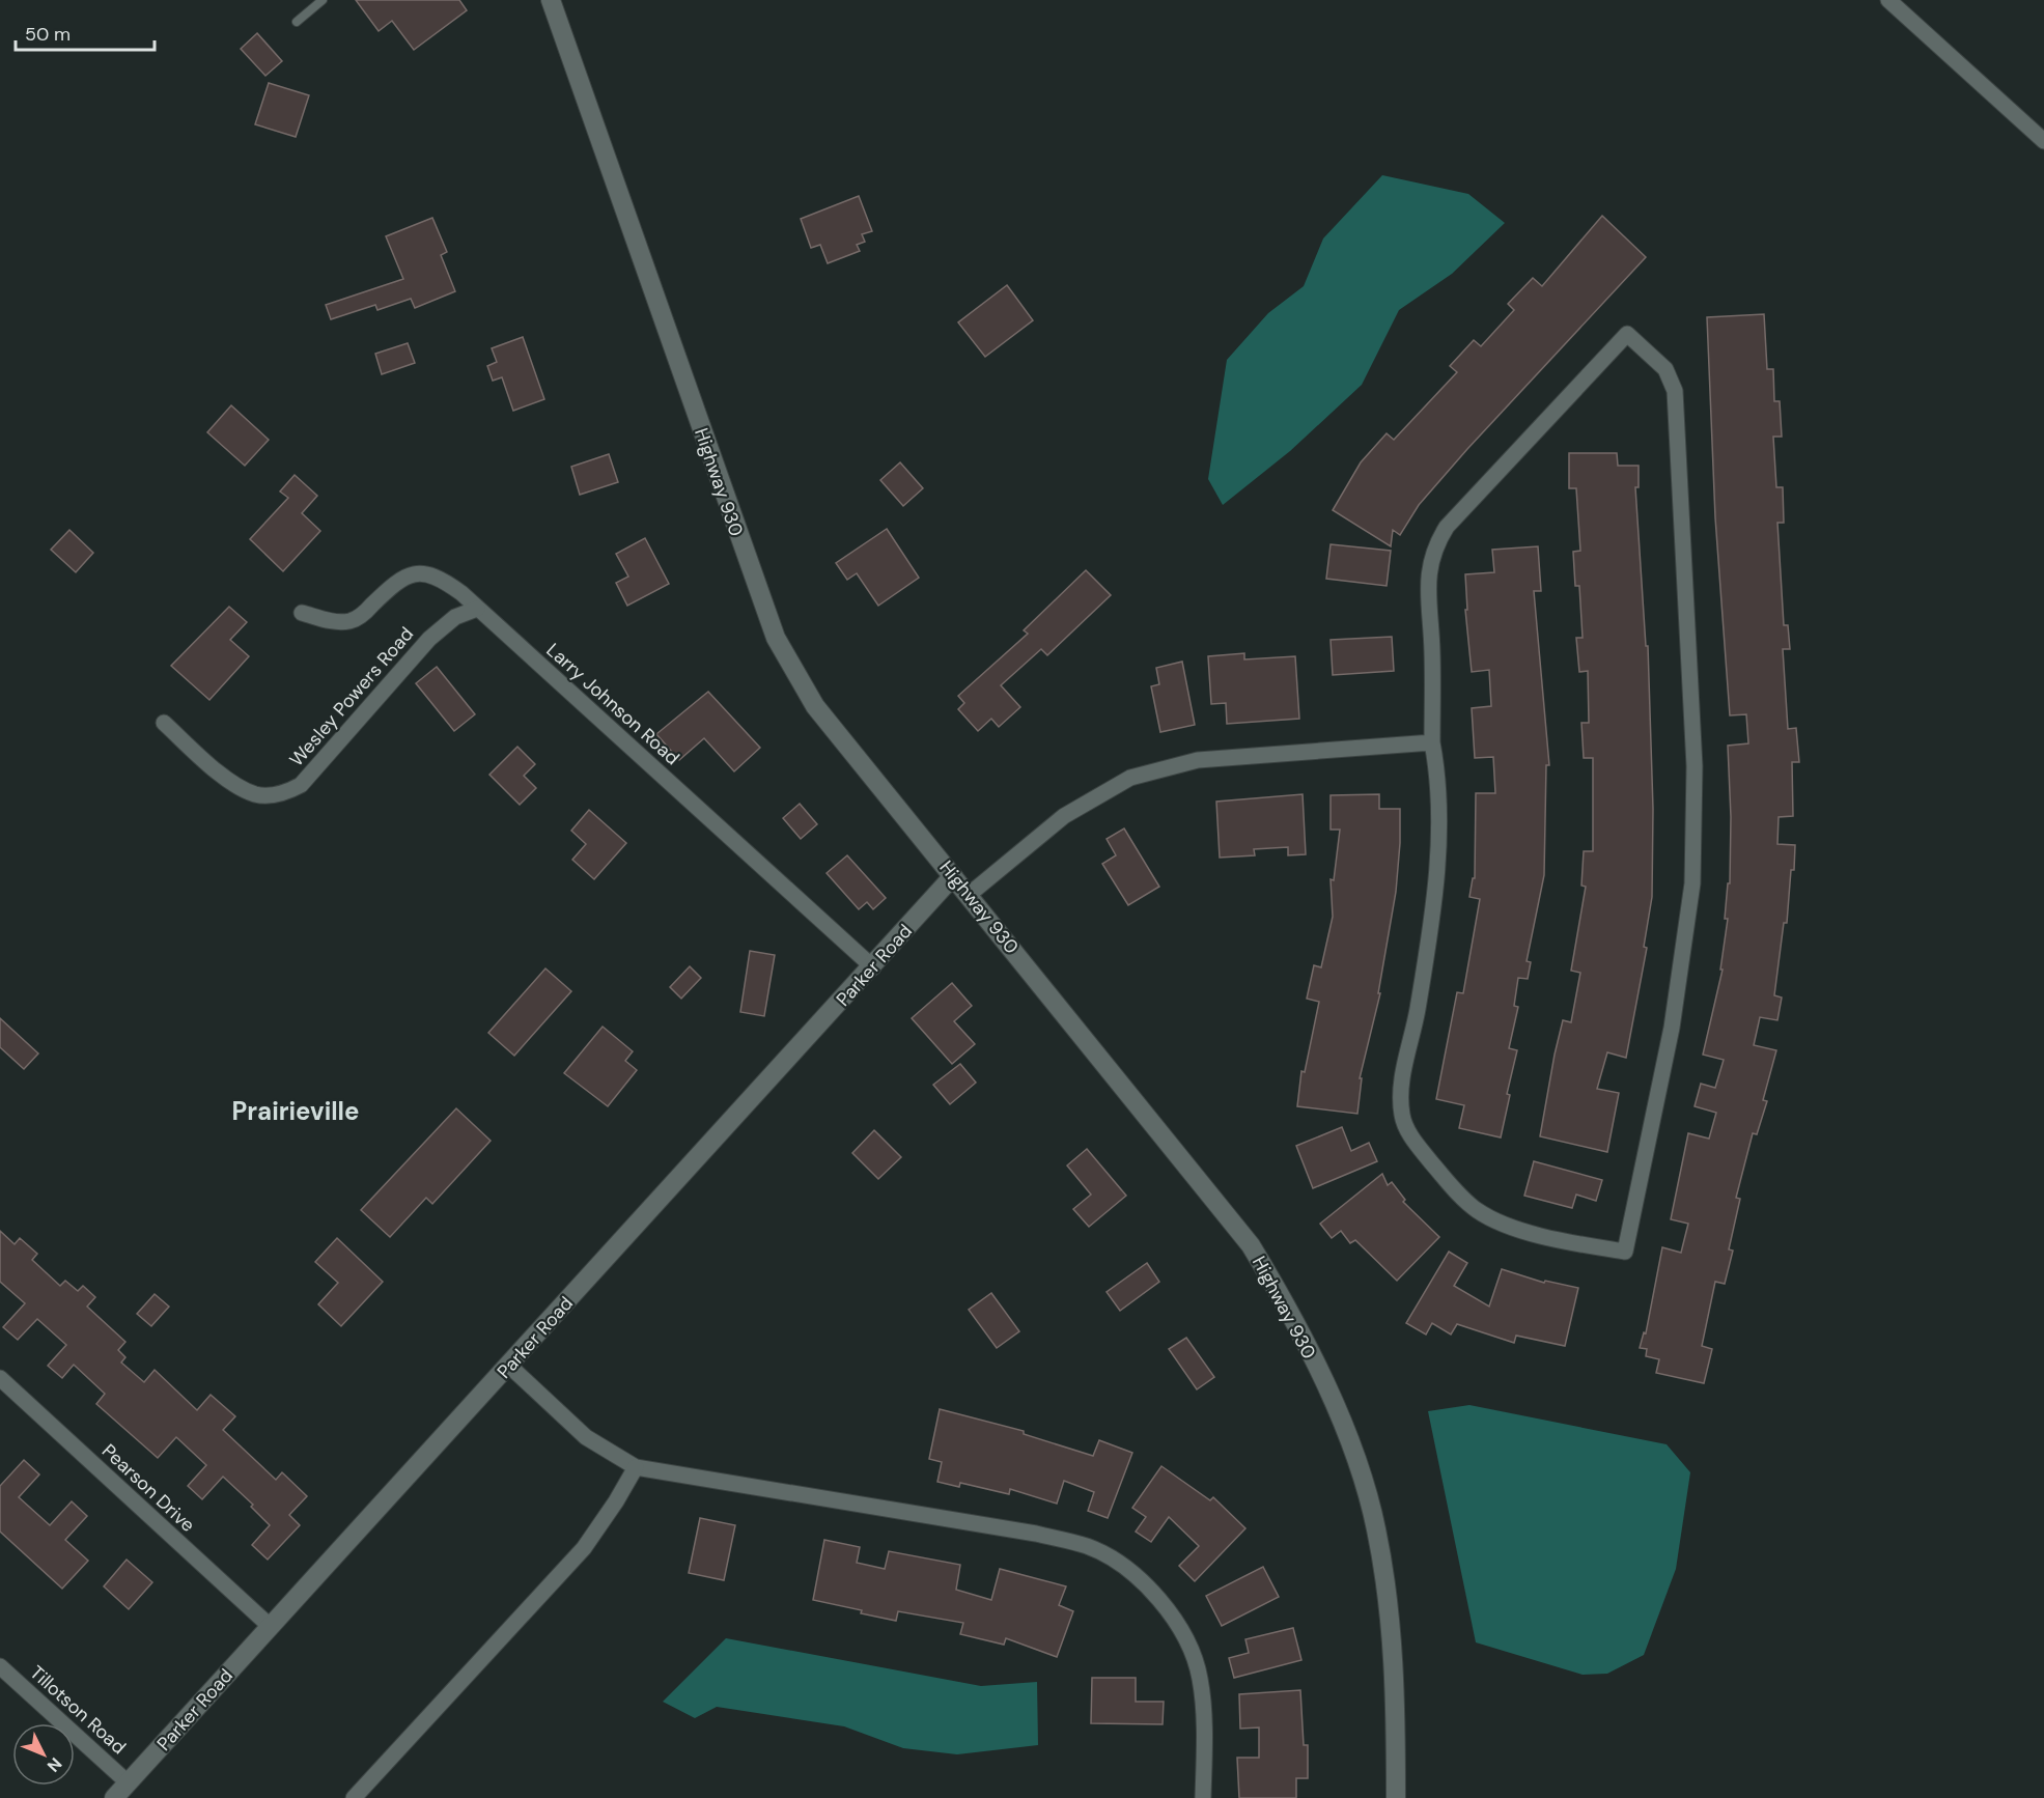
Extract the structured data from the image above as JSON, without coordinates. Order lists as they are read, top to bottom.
{
  "streets": {
    "street": [
      "Highway 930",
      "Wesley Powers Road",
      "Larry Johnson Road",
      "Parker Road",
      "Pearson Drive",
      "Tillotson Road"
    ]
  },
  "crossings": [
    ["Highway 930", "Parker Road"],
    ["Wesley Powers Road", "Larry Johnson Road"],
    ["Larry Johnson Road", "Parker Road"],
    ["Parker Road", "Pearson Drive"],
    ["Parker Road", "Tillotson Road"]
  ],
  "districts": ["Prairieville"],
  "scale_bar": "50 m",
  "north": "bottom right"
}
